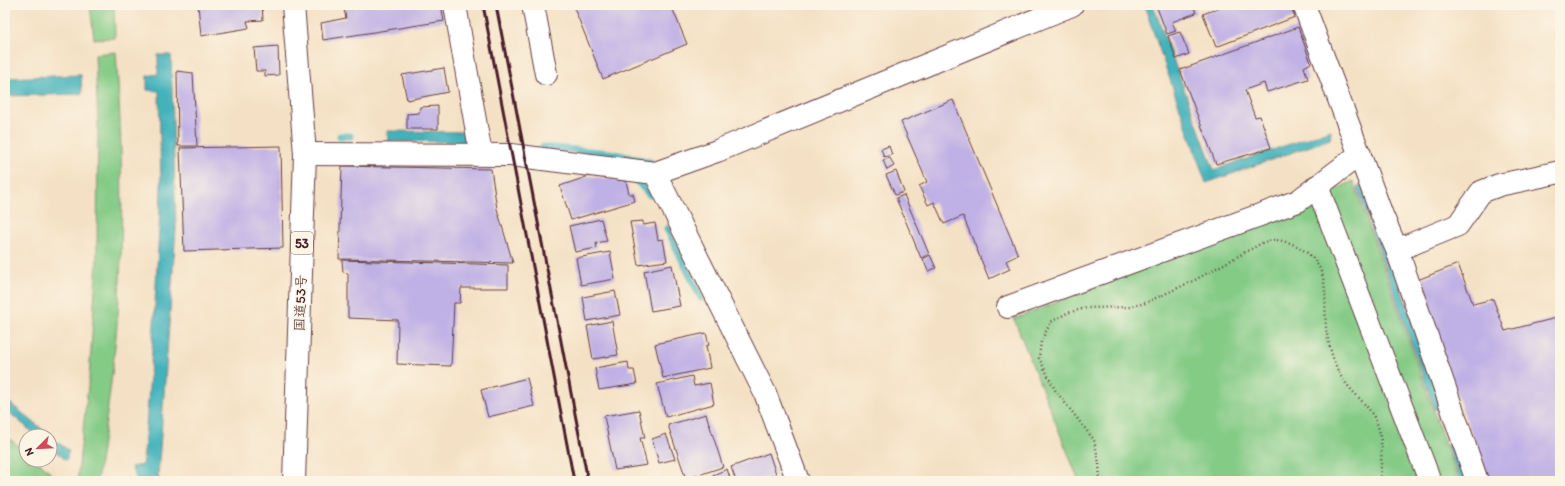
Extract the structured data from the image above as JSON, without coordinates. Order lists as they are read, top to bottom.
{
  "streets": {
    "main road": ["53", "国道53号"]
  },
  "north": "bottom left"
}
